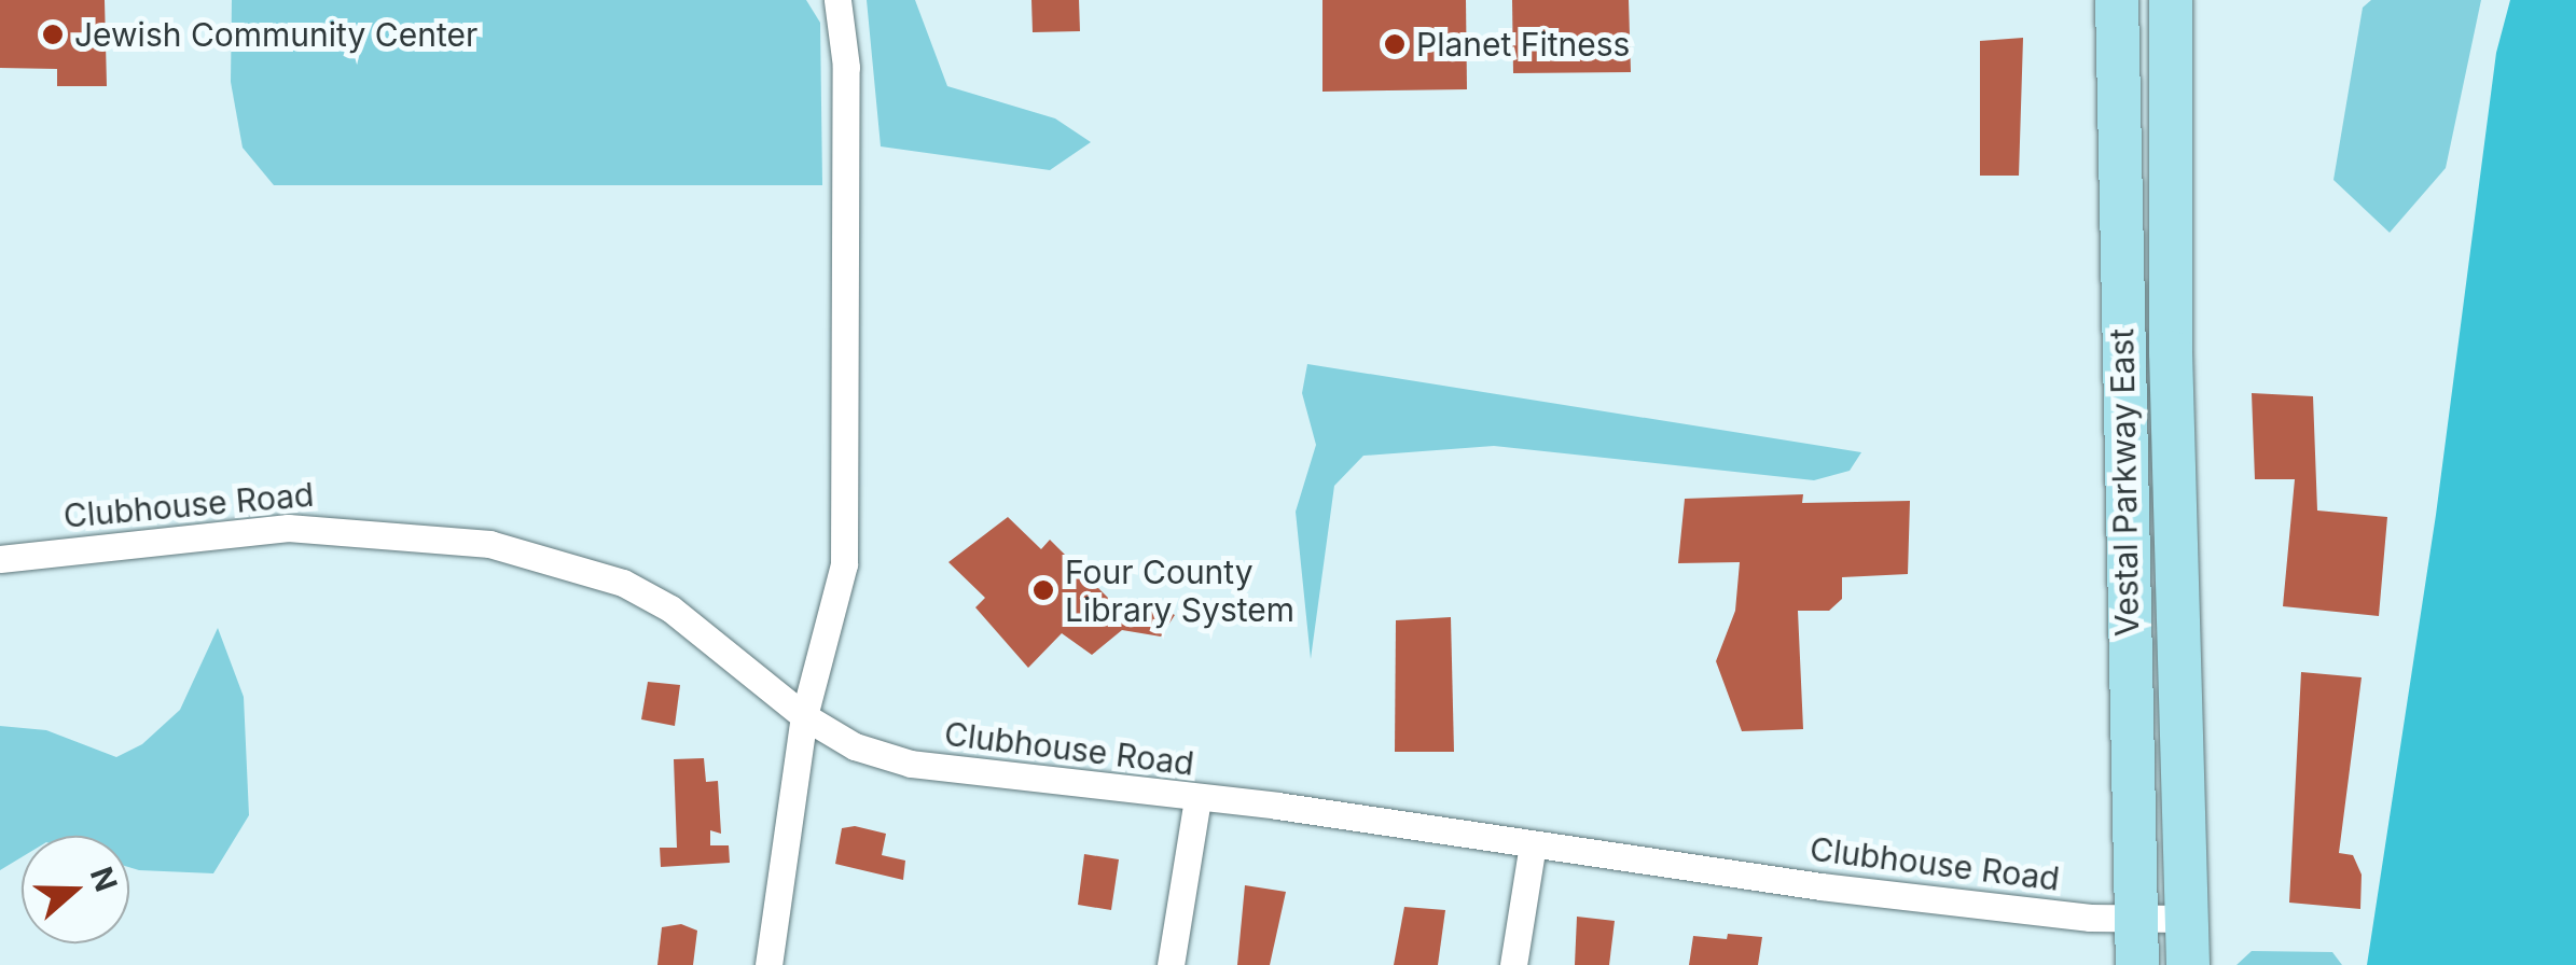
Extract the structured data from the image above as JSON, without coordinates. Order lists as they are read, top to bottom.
{
  "streets": {
    "main road": ["Vestal Parkway East"],
    "street": ["Clubhouse Road"]
  },
  "crossings": [
    ["Vestal Parkway East", "Clubhouse Road"]
  ],
  "places": ["Jewish Community Center", "Planet Fitness", "Four County Library System"],
  "north": "right"
}
